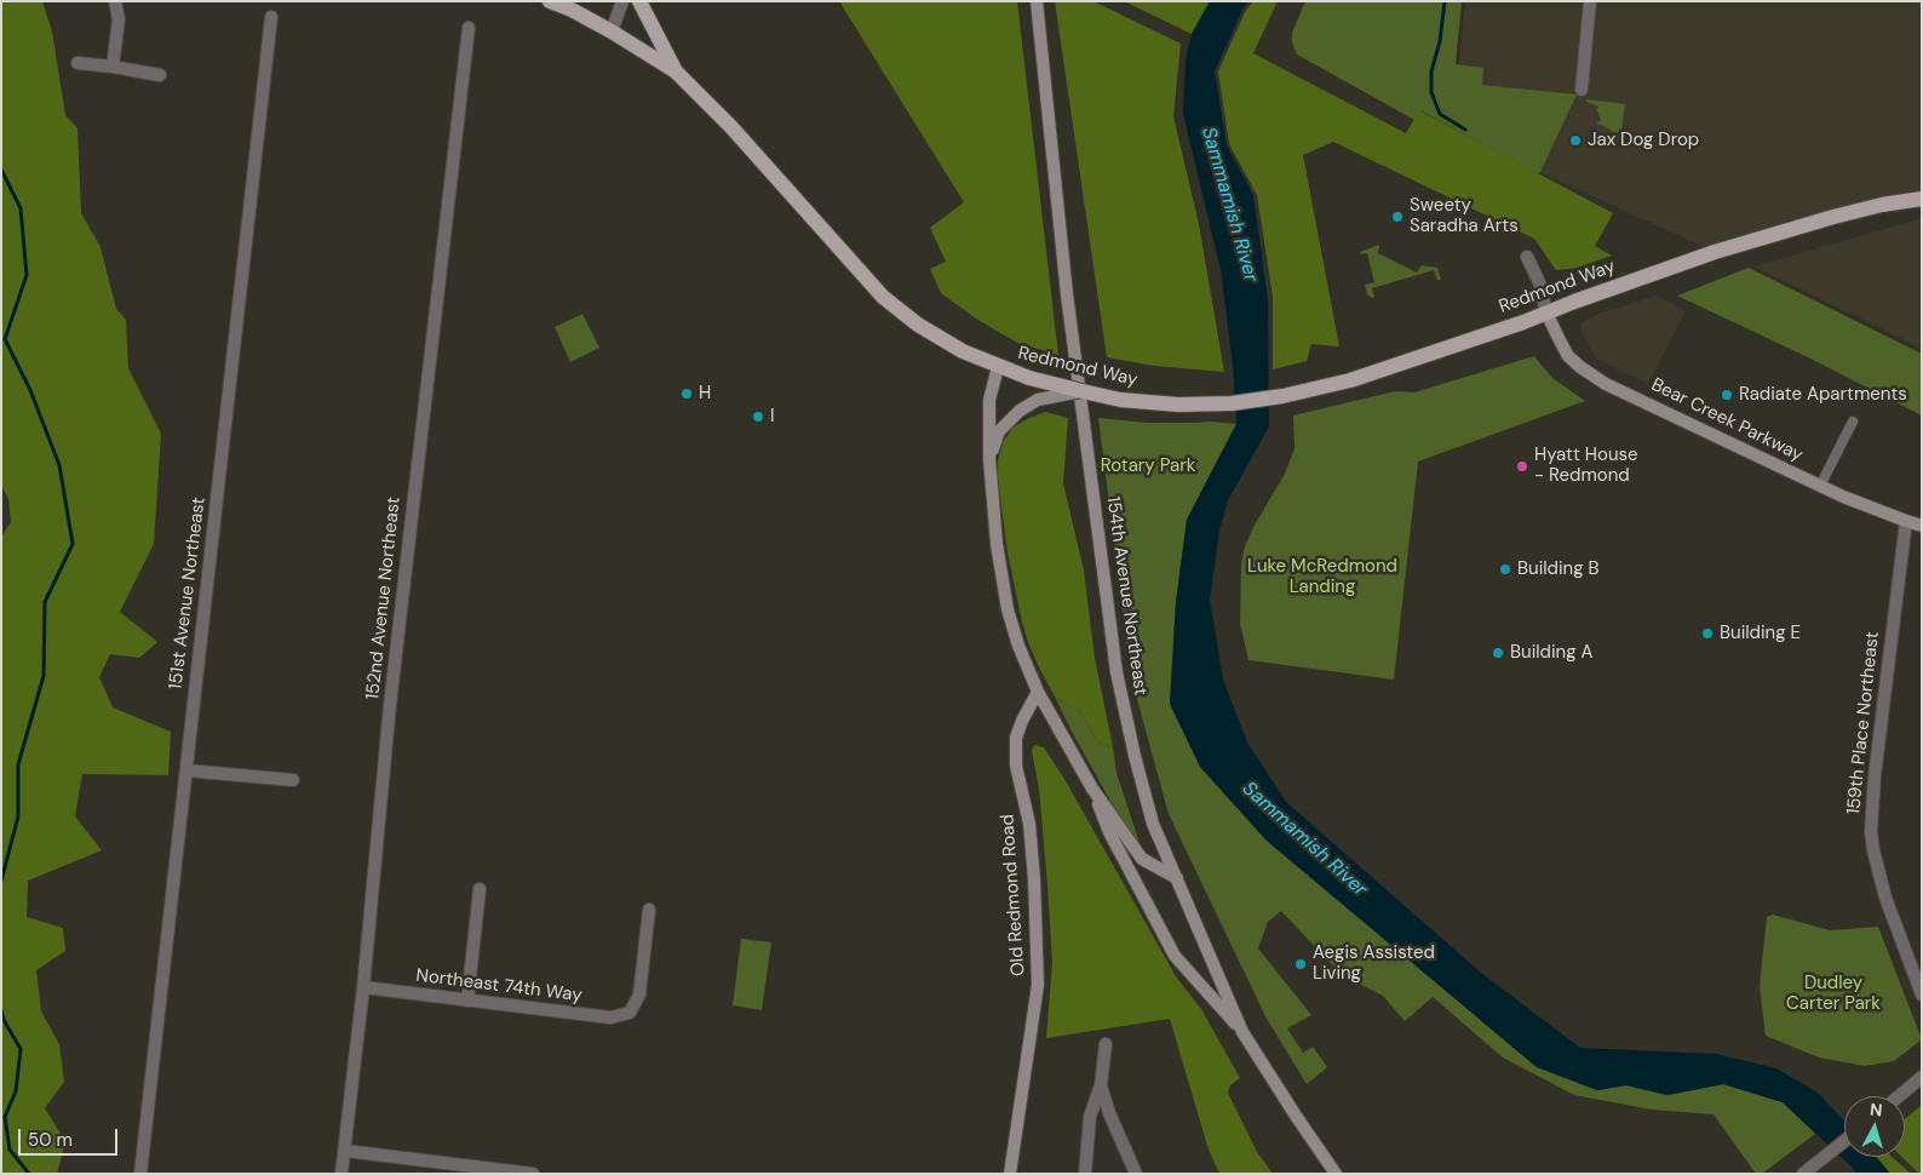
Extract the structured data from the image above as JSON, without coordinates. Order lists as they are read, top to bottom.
{
  "streets": {
    "main road": [
      "Redmond Way",
      "Bear Creek Parkway",
      "154th Avenue Northeast",
      "Old Redmond Road"
    ],
    "street": [
      "151st Avenue Northeast",
      "152nd Avenue Northeast",
      "159th Place Northeast",
      "Northeast 74th Way"
    ]
  },
  "crossings": [
    ["Redmond Way", "Bear Creek Parkway"],
    ["Bear Creek Parkway", "159th Place Northeast"],
    ["152nd Avenue Northeast", "Northeast 74th Way"]
  ],
  "water": ["Sammamish River"],
  "parks": ["Rotary Park", "Luke McRedmond Landing", "Dudley Carter Park"],
  "places": [
    "Jax Dog Drop",
    "Sweety Saradha Arts",
    "H",
    "Radiate Apartments",
    "I",
    "Hyatt House - Redmond",
    "Building B",
    "Building E",
    "Building A",
    "Aegis Assisted Living"
  ],
  "scale_bar": "50 m",
  "north": "top"
}
